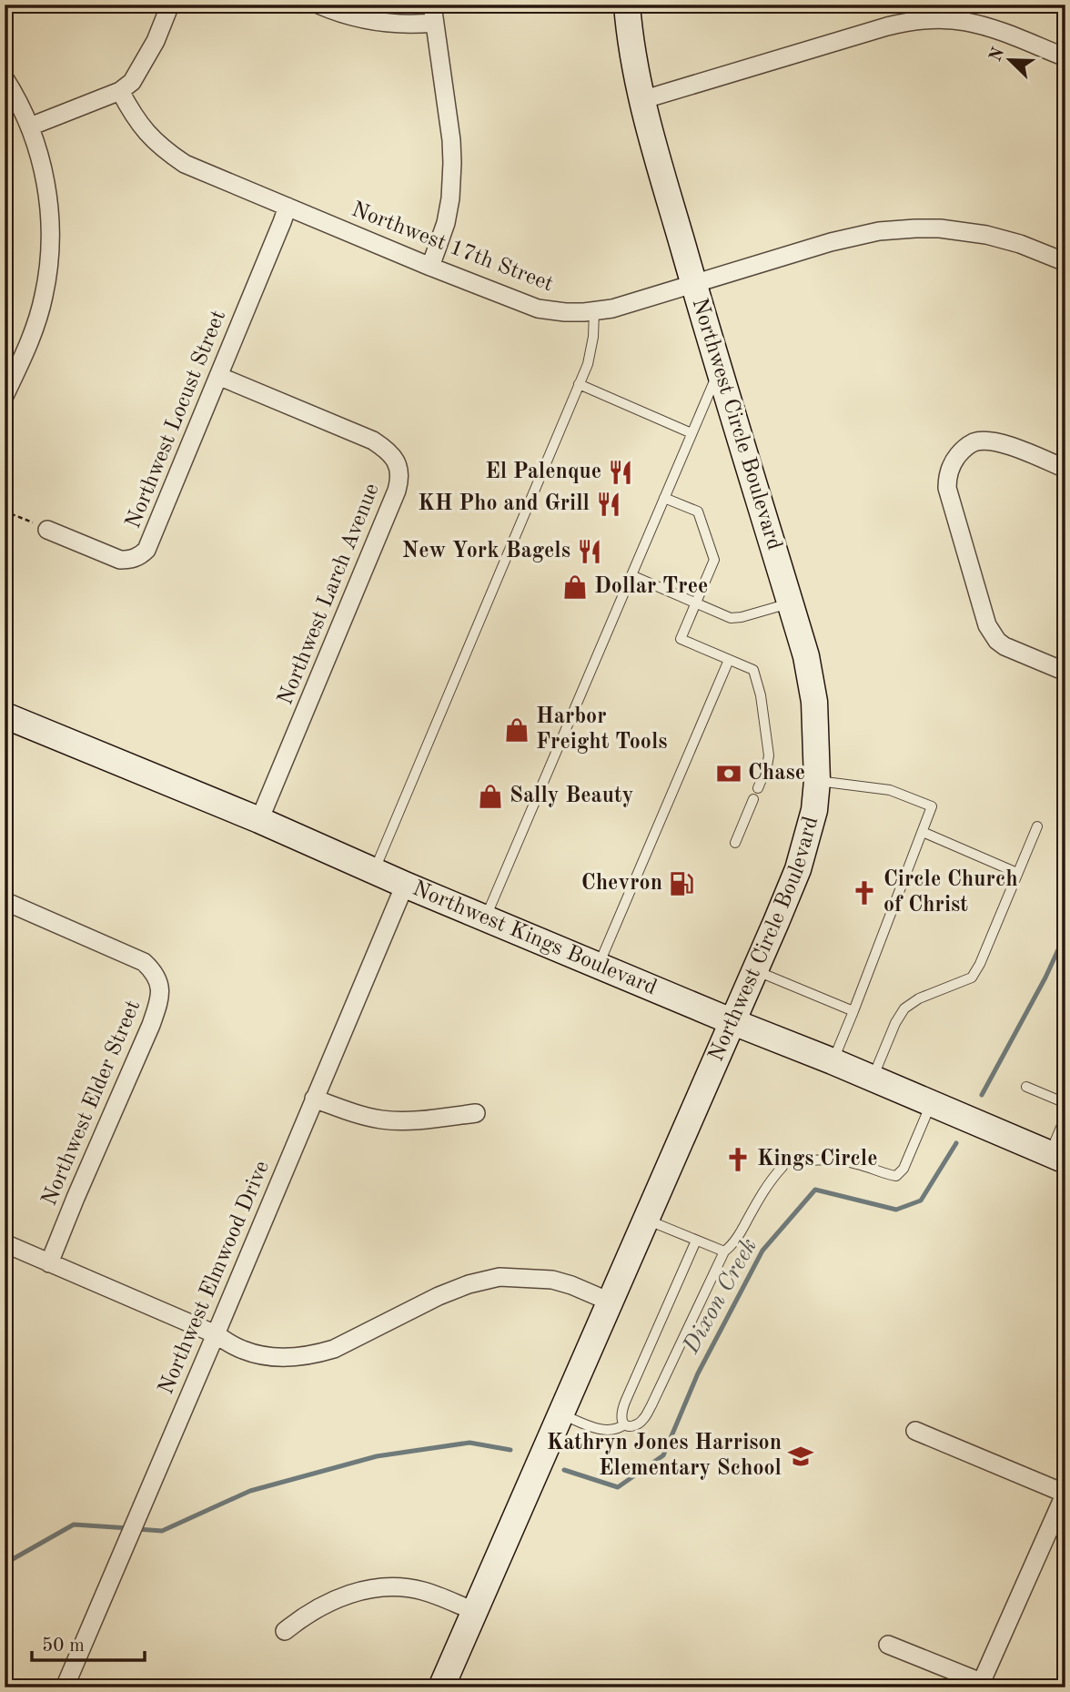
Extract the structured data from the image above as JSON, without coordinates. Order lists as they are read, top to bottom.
{
  "streets": {
    "main road": ["Northwest Circle Boulevard", "Northwest Kings Boulevard"],
    "street": [
      "Northwest 17th Street",
      "Northwest Locust Street",
      "Northwest Larch Avenue",
      "Northwest Elder Street",
      "Northwest Elmwood Drive"
    ]
  },
  "crossings": [
    ["Northwest 17th Street", "Northwest Locust Street"],
    ["Northwest 17th Street", "Northwest Circle Boulevard"],
    ["Northwest Locust Street", "Northwest Larch Avenue"],
    ["Northwest Circle Boulevard", "Northwest Kings Boulevard"],
    ["Northwest Larch Avenue", "Northwest Kings Boulevard"],
    ["Northwest Kings Boulevard", "Northwest Elmwood Drive"]
  ],
  "water": ["Dixon Creek"],
  "places": {
    "restaurant": ["El Palenque", "KH Pho and Grill", "New York Bagels"],
    "shop": ["Dollar Tree", "Harbor Freight Tools", "Sally Beauty"],
    "bank": ["Chase"],
    "fuel station": ["Chevron"],
    "church": ["Circle Church of Christ", "Kings Circle"],
    "school or university": ["Kathryn Jones Harrison Elementary School"]
  },
  "scale_bar": "50 m",
  "north": "top left"
}
